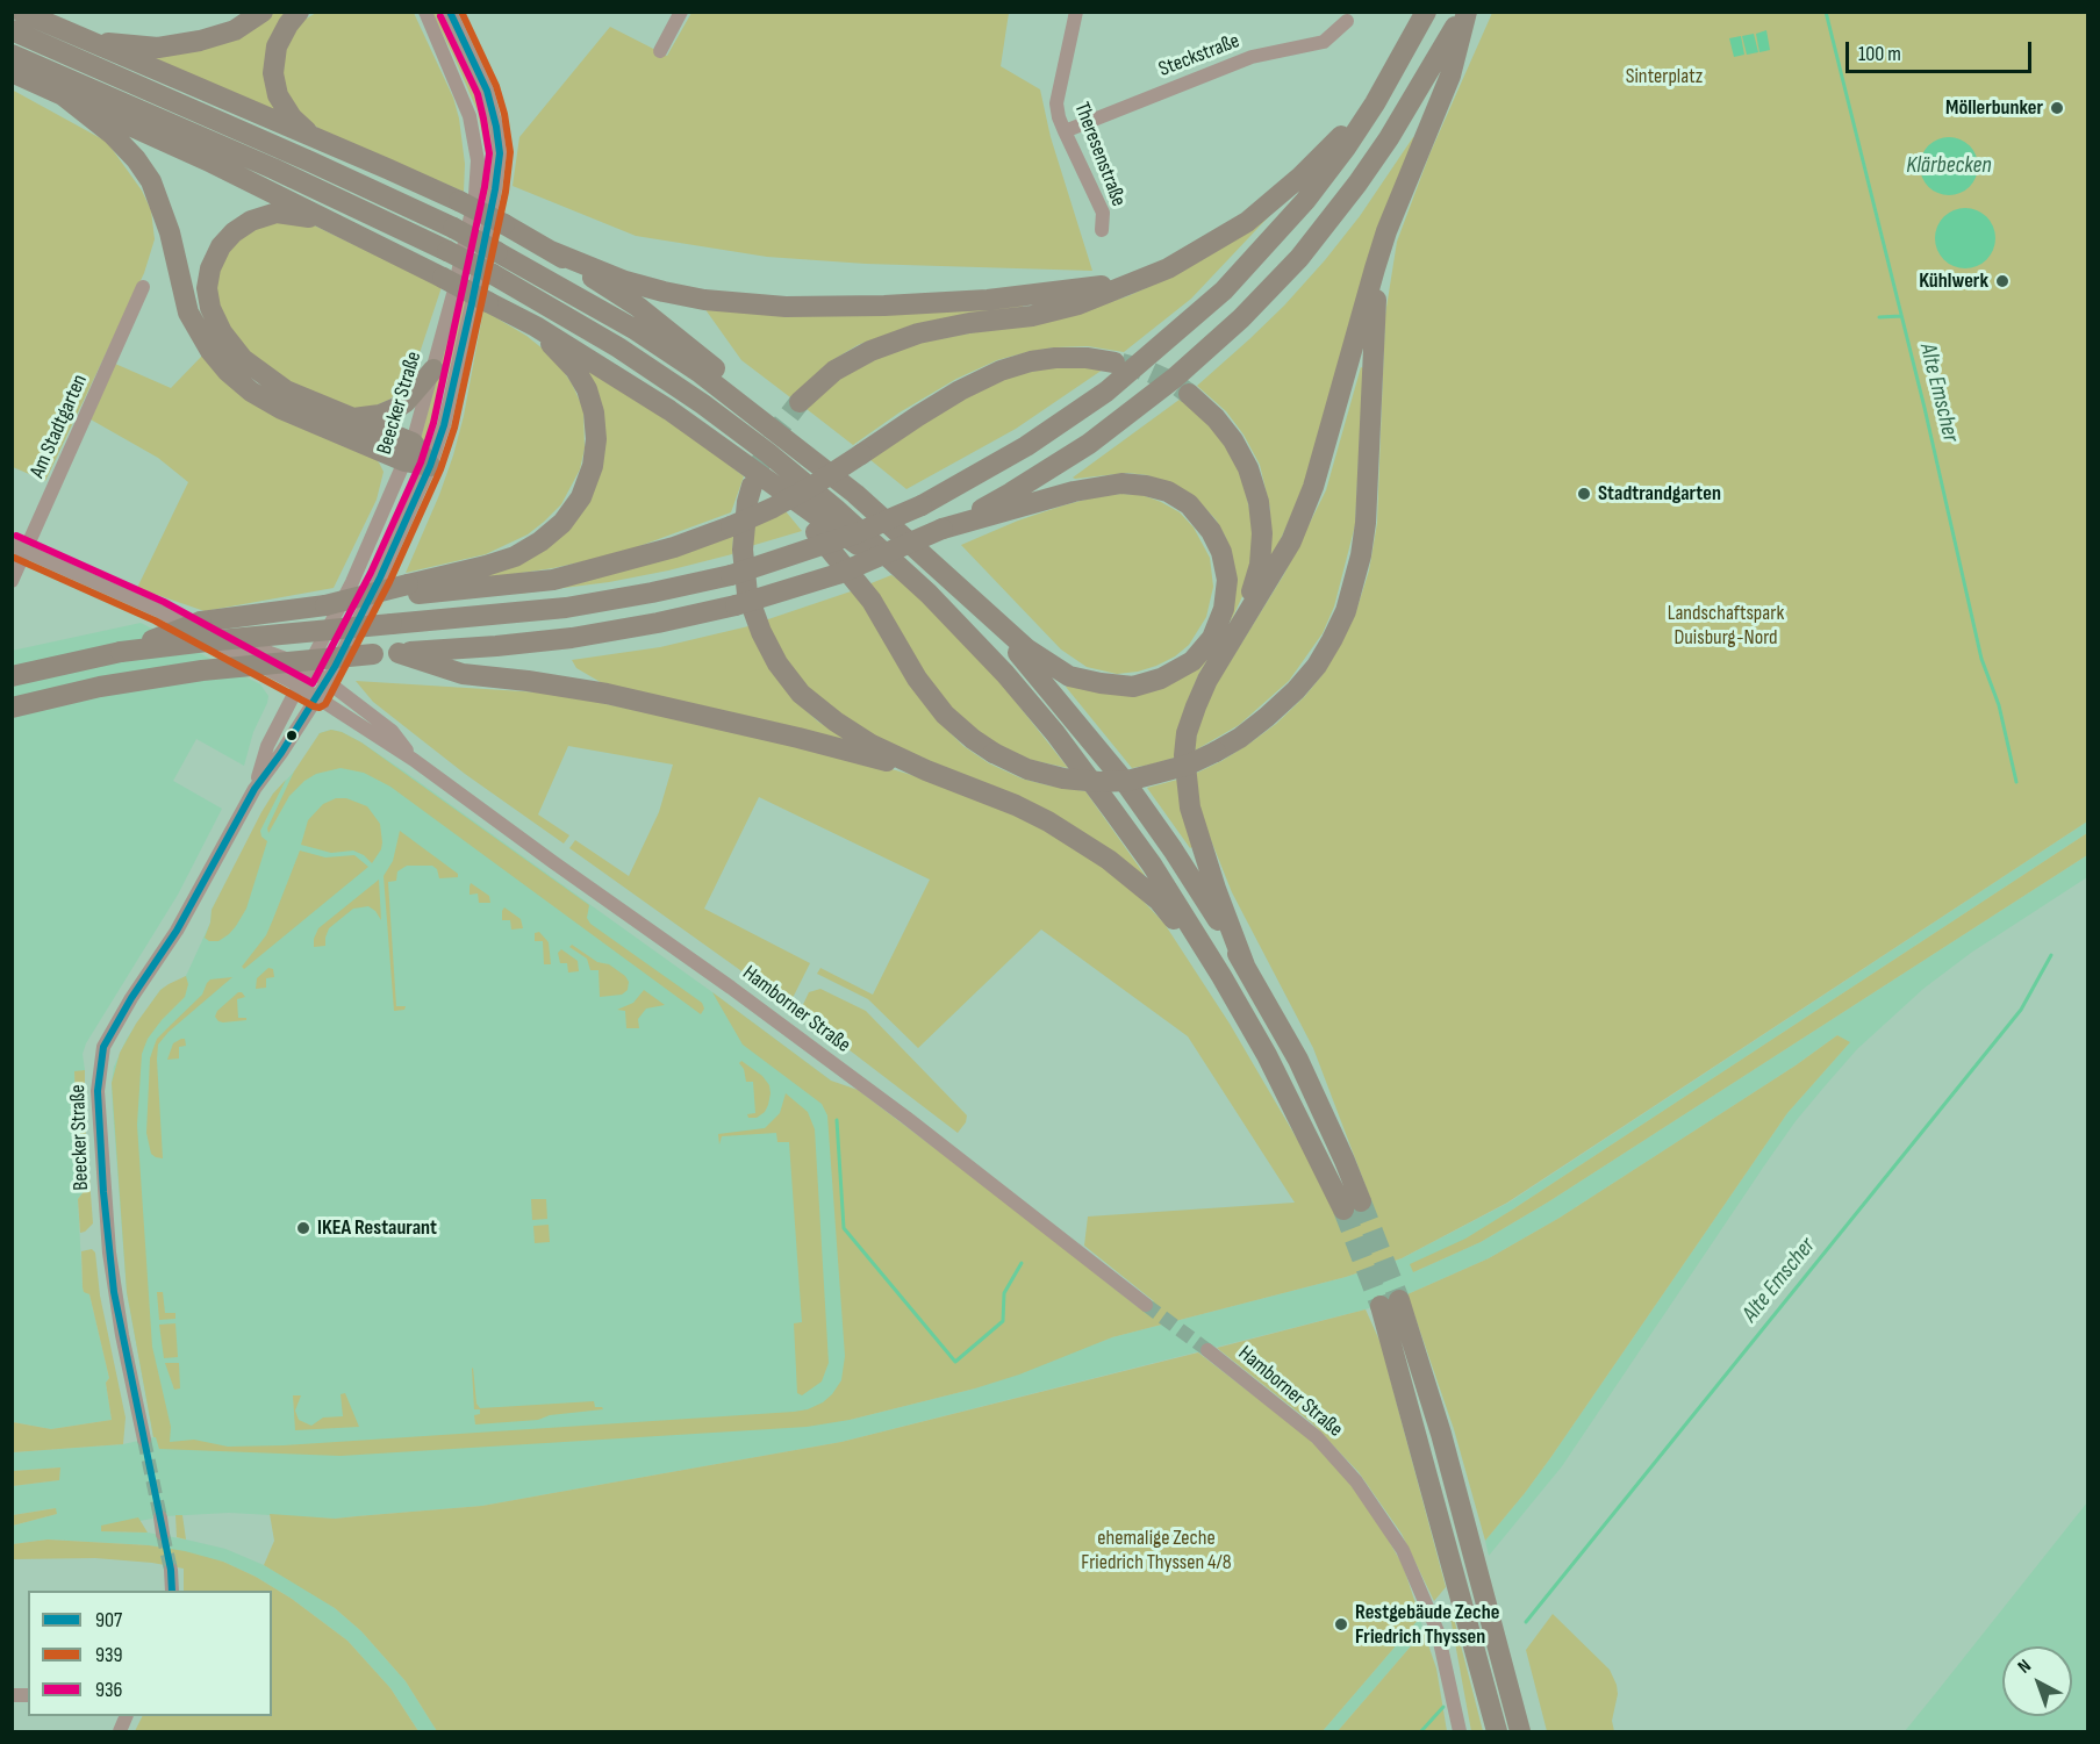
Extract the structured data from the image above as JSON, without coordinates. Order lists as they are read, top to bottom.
{
  "streets": {
    "street": [
      "Steckstraße",
      "Theresenstraße",
      "Beecker Straße",
      "Am Stadtgarten",
      "Hamborner Straße"
    ]
  },
  "crossings": [
    ["Steckstraße", "Theresenstraße"],
    ["Beecker Straße", "Hamborner Straße"],
    ["Am Stadtgarten", "Hamborner Straße"]
  ],
  "water": ["Klärbecken", "Alte Emscher"],
  "parks": ["Sinterplatz", "Landschaftspark Duisburg-Nord", "ehemalige Zeche Friedrich Thyssen 4/8"],
  "places": [
    "Möllerbunker",
    "Kühlwerk",
    "Stadtrandgarten",
    "IKEA Restaurant",
    "Restgebäude Zeche Friedrich Thyssen"
  ],
  "lines": ["transit line 907", "transit line 939", "transit line 936"],
  "legend": ["907", "939", "936"],
  "scale_bar": "100 m",
  "north": "top left"
}
